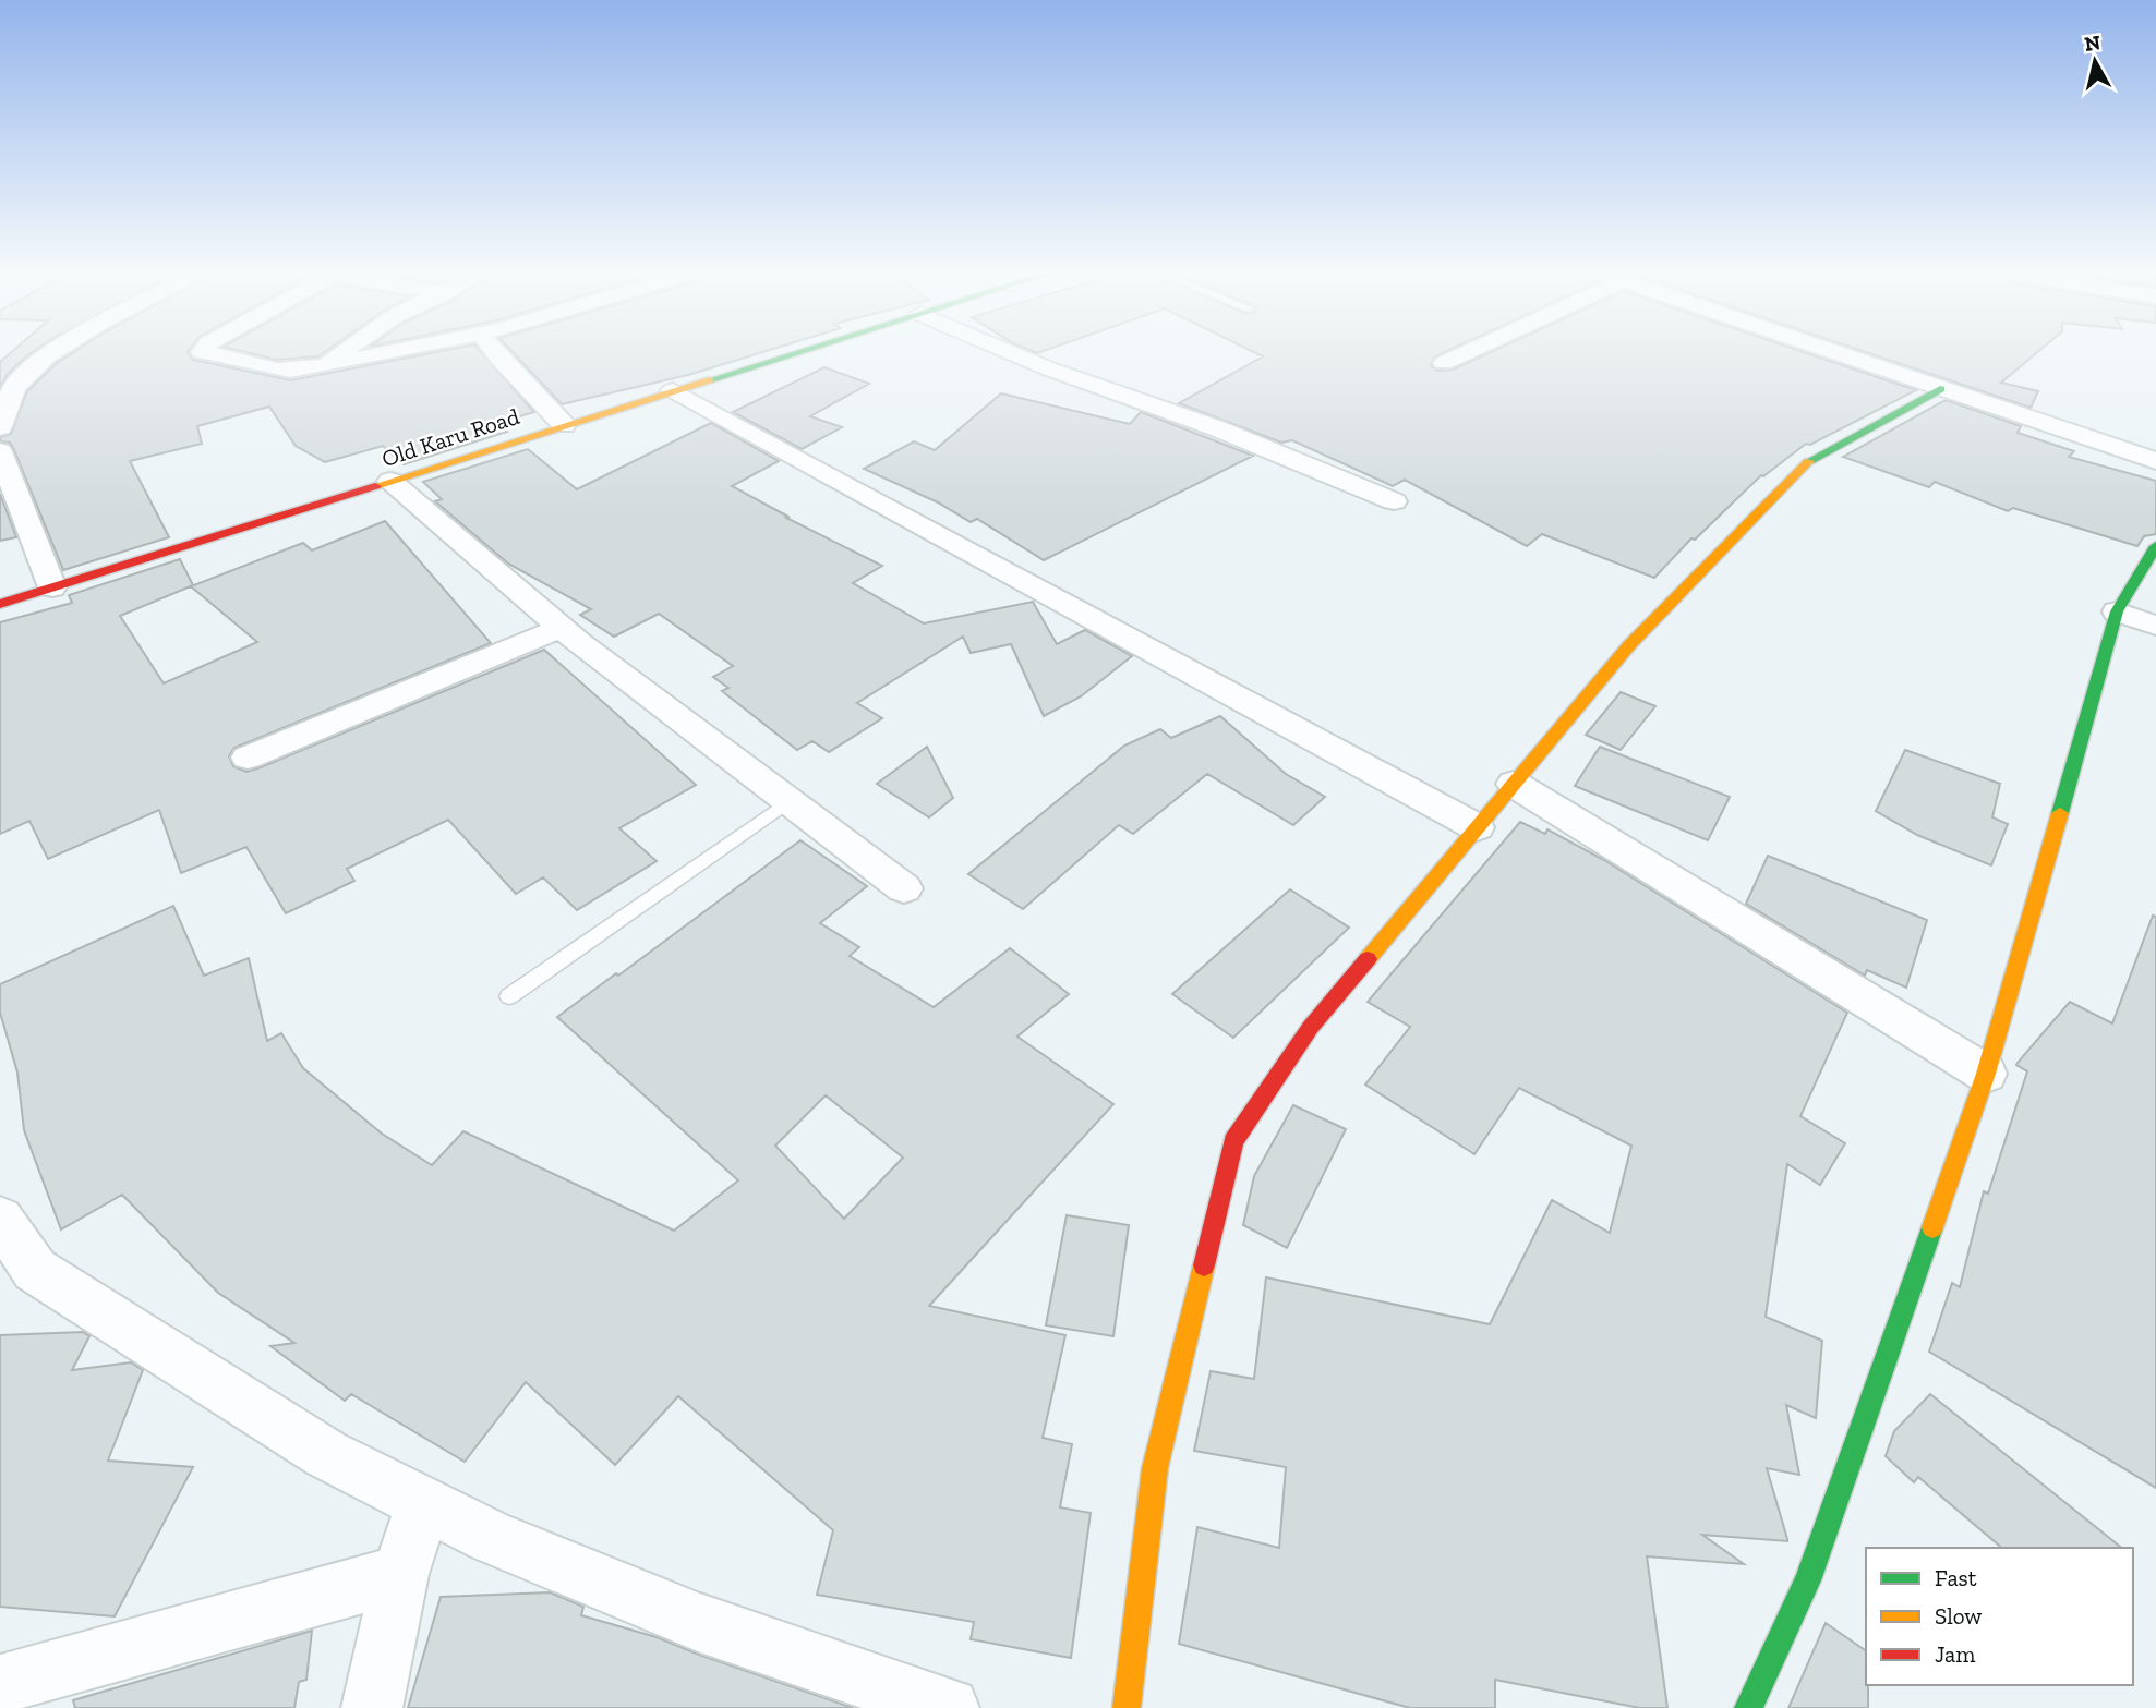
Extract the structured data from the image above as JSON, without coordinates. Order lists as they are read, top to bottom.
{
  "streets": {
    "street": ["Old Karu Road"]
  },
  "legend": ["Fast", "Slow", "Jam"],
  "north": "top"
}
